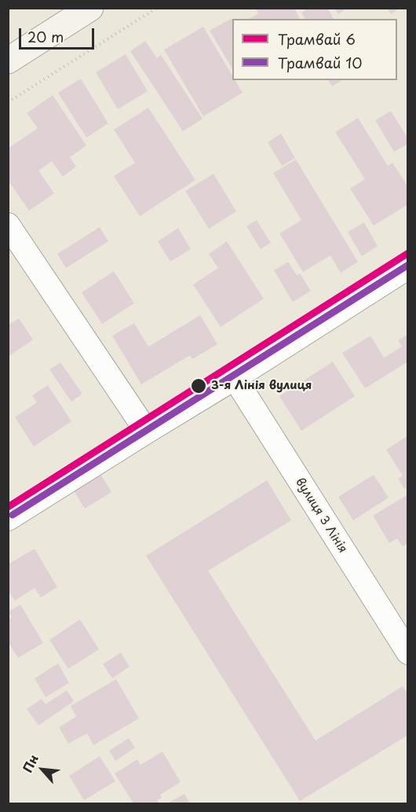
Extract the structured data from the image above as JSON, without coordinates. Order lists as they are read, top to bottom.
{
  "streets": {
    "street": ["вулиця 3 Лінія"]
  },
  "places": ["3-я Лінія вулиця"],
  "lines": ["tram line 6", "tram line 10"],
  "legend": ["Трамвай 6", "Трамвай 10"],
  "scale_bar": "20 m",
  "north": "top left"
}
